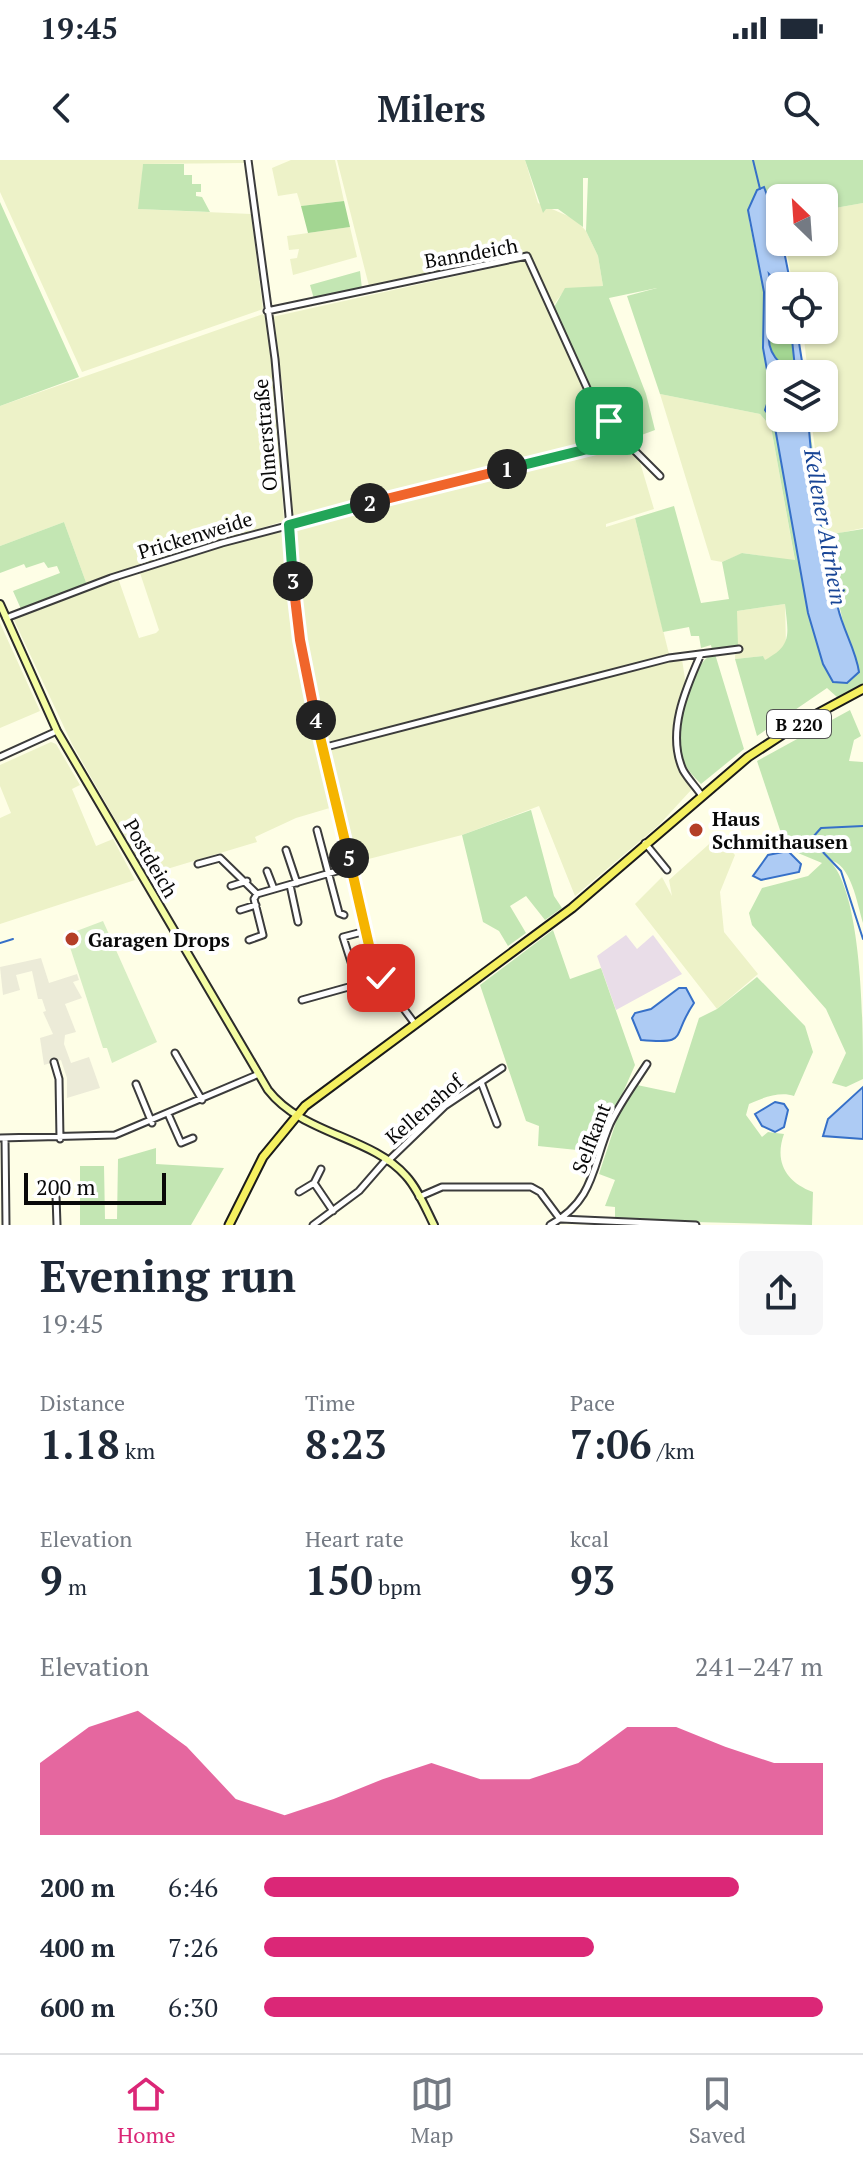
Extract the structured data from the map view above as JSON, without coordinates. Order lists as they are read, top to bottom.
{
  "streets": {
    "main road": ["B 220", "Postdeich"],
    "street": [
      "Banndeich",
      "Olmerstraße",
      "Prickenweide",
      "Kellenshof",
      "Selfkant"
    ]
  },
  "crossings": [
    ["Banndeich", "Olmerstraße"],
    ["Banndeich", "Prickenweide"],
    ["Olmerstraße", "Prickenweide"],
    ["Olmerstraße", "B 220"],
    ["Prickenweide", "Postdeich"],
    ["B 220", "Postdeich"],
    ["Postdeich", "Kellenshof"]
  ],
  "water": ["Kellener Altrhein"],
  "places": ["Haus Schmithausen", "Garagen Drops"],
  "scale_bar": "200 m",
  "north": "top left",
  "page": {
    "status": "19:45",
    "header": "Milers",
    "pins": [
      "1",
      "2",
      "3",
      "4",
      "5"
    ],
    "scale": "200 m",
    "heading": ["Evening run", "19:45"],
    "stats": [
      ["Distance", "1.18 km"],
      ["Time", "8:23"],
      ["Pace", "7:06 /km"],
      ["Elevation", "9 m"],
      ["Heart rate", "150 bpm"],
      ["kcal", "93"]
    ],
    "chart": ["Elevation", "241–247 m"],
    "list": [
      {
        "name": "200 m",
        "note": "6:46"
      },
      {
        "name": "400 m",
        "note": "7:26"
      },
      {
        "name": "600 m",
        "note": "6:30"
      }
    ],
    "tabs": ["Home", "Map", "Saved"]
  }
}
